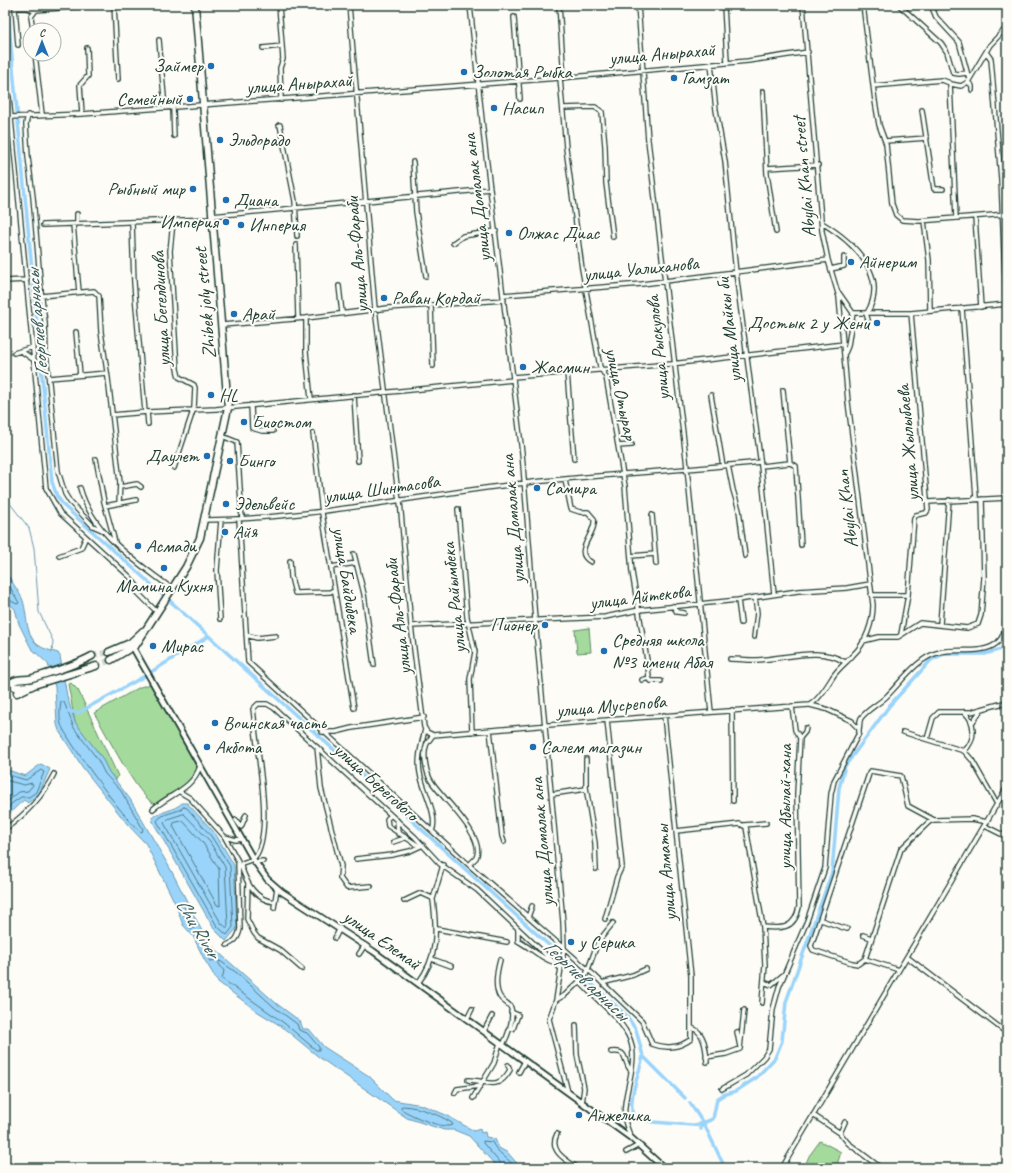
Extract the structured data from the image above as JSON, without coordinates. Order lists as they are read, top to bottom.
{
  "streets": {
    "highway": ["Zhibek joly street"],
    "street": [
      "улица Анырахай",
      "Abylai Khan street",
      "улица Домалак ана",
      "улица Аль-Фараби",
      "улица Уалиханова",
      "улица Бегелдинова",
      "улица Майкы би",
      "улица Рыскулова",
      "улица Отырар",
      "улица Жылыбаева",
      "улица Шинтасова",
      "Abylai Khan",
      "улица Байдибека",
      "улица Айтекова",
      "улица Райымбека",
      "улица Мусрепова",
      "улица Берегового",
      "улица Абылай-хана",
      "улица Алматы",
      "улица Елемай"
    ]
  },
  "crossings": [
    ["улица Анырахай", "Abylai Khan street"],
    ["улица Анырахай", "улица Домалак ана"],
    ["улица Анырахай", "улица Аль-Фараби"],
    ["улица Анырахай", "Zhibek joly street"],
    ["улица Анырахай", "улица Майкы би"],
    ["улица Анырахай", "улица Рыскулова"],
    ["улица Анырахай", "улица Отырар"],
    ["Abylai Khan street", "улица Уалиханова"],
    ["Abylai Khan street", "Abylai Khan"],
    ["улица Домалак ана", "улица Уалиханова"],
    ["улица Домалак ана", "улица Шинтасова"],
    ["улица Домалак ана", "улица Айтекова"],
    ["улица Домалак ана", "улица Мусрепова"],
    ["улица Домалак ана", "улица Берегового"],
    ["улица Домалак ана", "улица Алматы"],
    ["улица Аль-Фараби", "улица Уалиханова"],
    ["улица Аль-Фараби", "улица Шинтасова"],
    ["улица Аль-Фараби", "улица Айтекова"],
    ["улица Уалиханова", "Zhibek joly street"],
    ["улица Уалиханова", "улица Майкы би"],
    ["улица Уалиханова", "улица Рыскулова"],
    ["улица Уалиханова", "улица Отырар"],
    ["Zhibek joly street", "улица Шинтасова"],
    ["Zhibek joly street", "улица Елемай"],
    ["улица Майкы би", "улица Шинтасова"],
    ["улица Майкы би", "улица Айтекова"],
    ["улица Рыскулова", "улица Шинтасова"],
    ["улица Рыскулова", "улица Айтекова"],
    ["улица Рыскулова", "улица Мусрепова"],
    ["улица Отырар", "улица Шинтасова"],
    ["улица Отырар", "улица Айтекова"],
    ["улица Шинтасова", "улица Байдибека"],
    ["Abylai Khan", "улица Айтекова"],
    ["улица Айтекова", "улица Райымбека"],
    ["улица Райымбека", "улица Мусрепова"],
    ["улица Мусрепова", "улица Абылай-хана"],
    ["улица Мусрепова", "улица Алматы"],
    ["улица Берегового", "улица Елемай"]
  ],
  "water": ["Георгиев арнасы", "Chu River"],
  "places": [
    "Займер",
    "Золотая Рыбка",
    "Гамзат",
    "Семейный",
    "Насип",
    "Эльдорадо",
    "Рыбный мир",
    "Диана",
    "Империя",
    "Инперия",
    "Олжас Диас",
    "Айнерим",
    "Раван Кордай",
    "Арай",
    "Достык 2 у Жени",
    "Жасмин",
    "HL",
    "Биостом",
    "Даулет",
    "Бинго",
    "Самира",
    "Эдельвейс",
    "Айя",
    "Асмади",
    "Мамина Кухня",
    "Пионер",
    "Мирас",
    "Средняя школа №3 имени Абая",
    "Воинская часть",
    "Акбота",
    "Салем магазин",
    "у Серика",
    "Анжелика"
  ],
  "north": "top"
}
